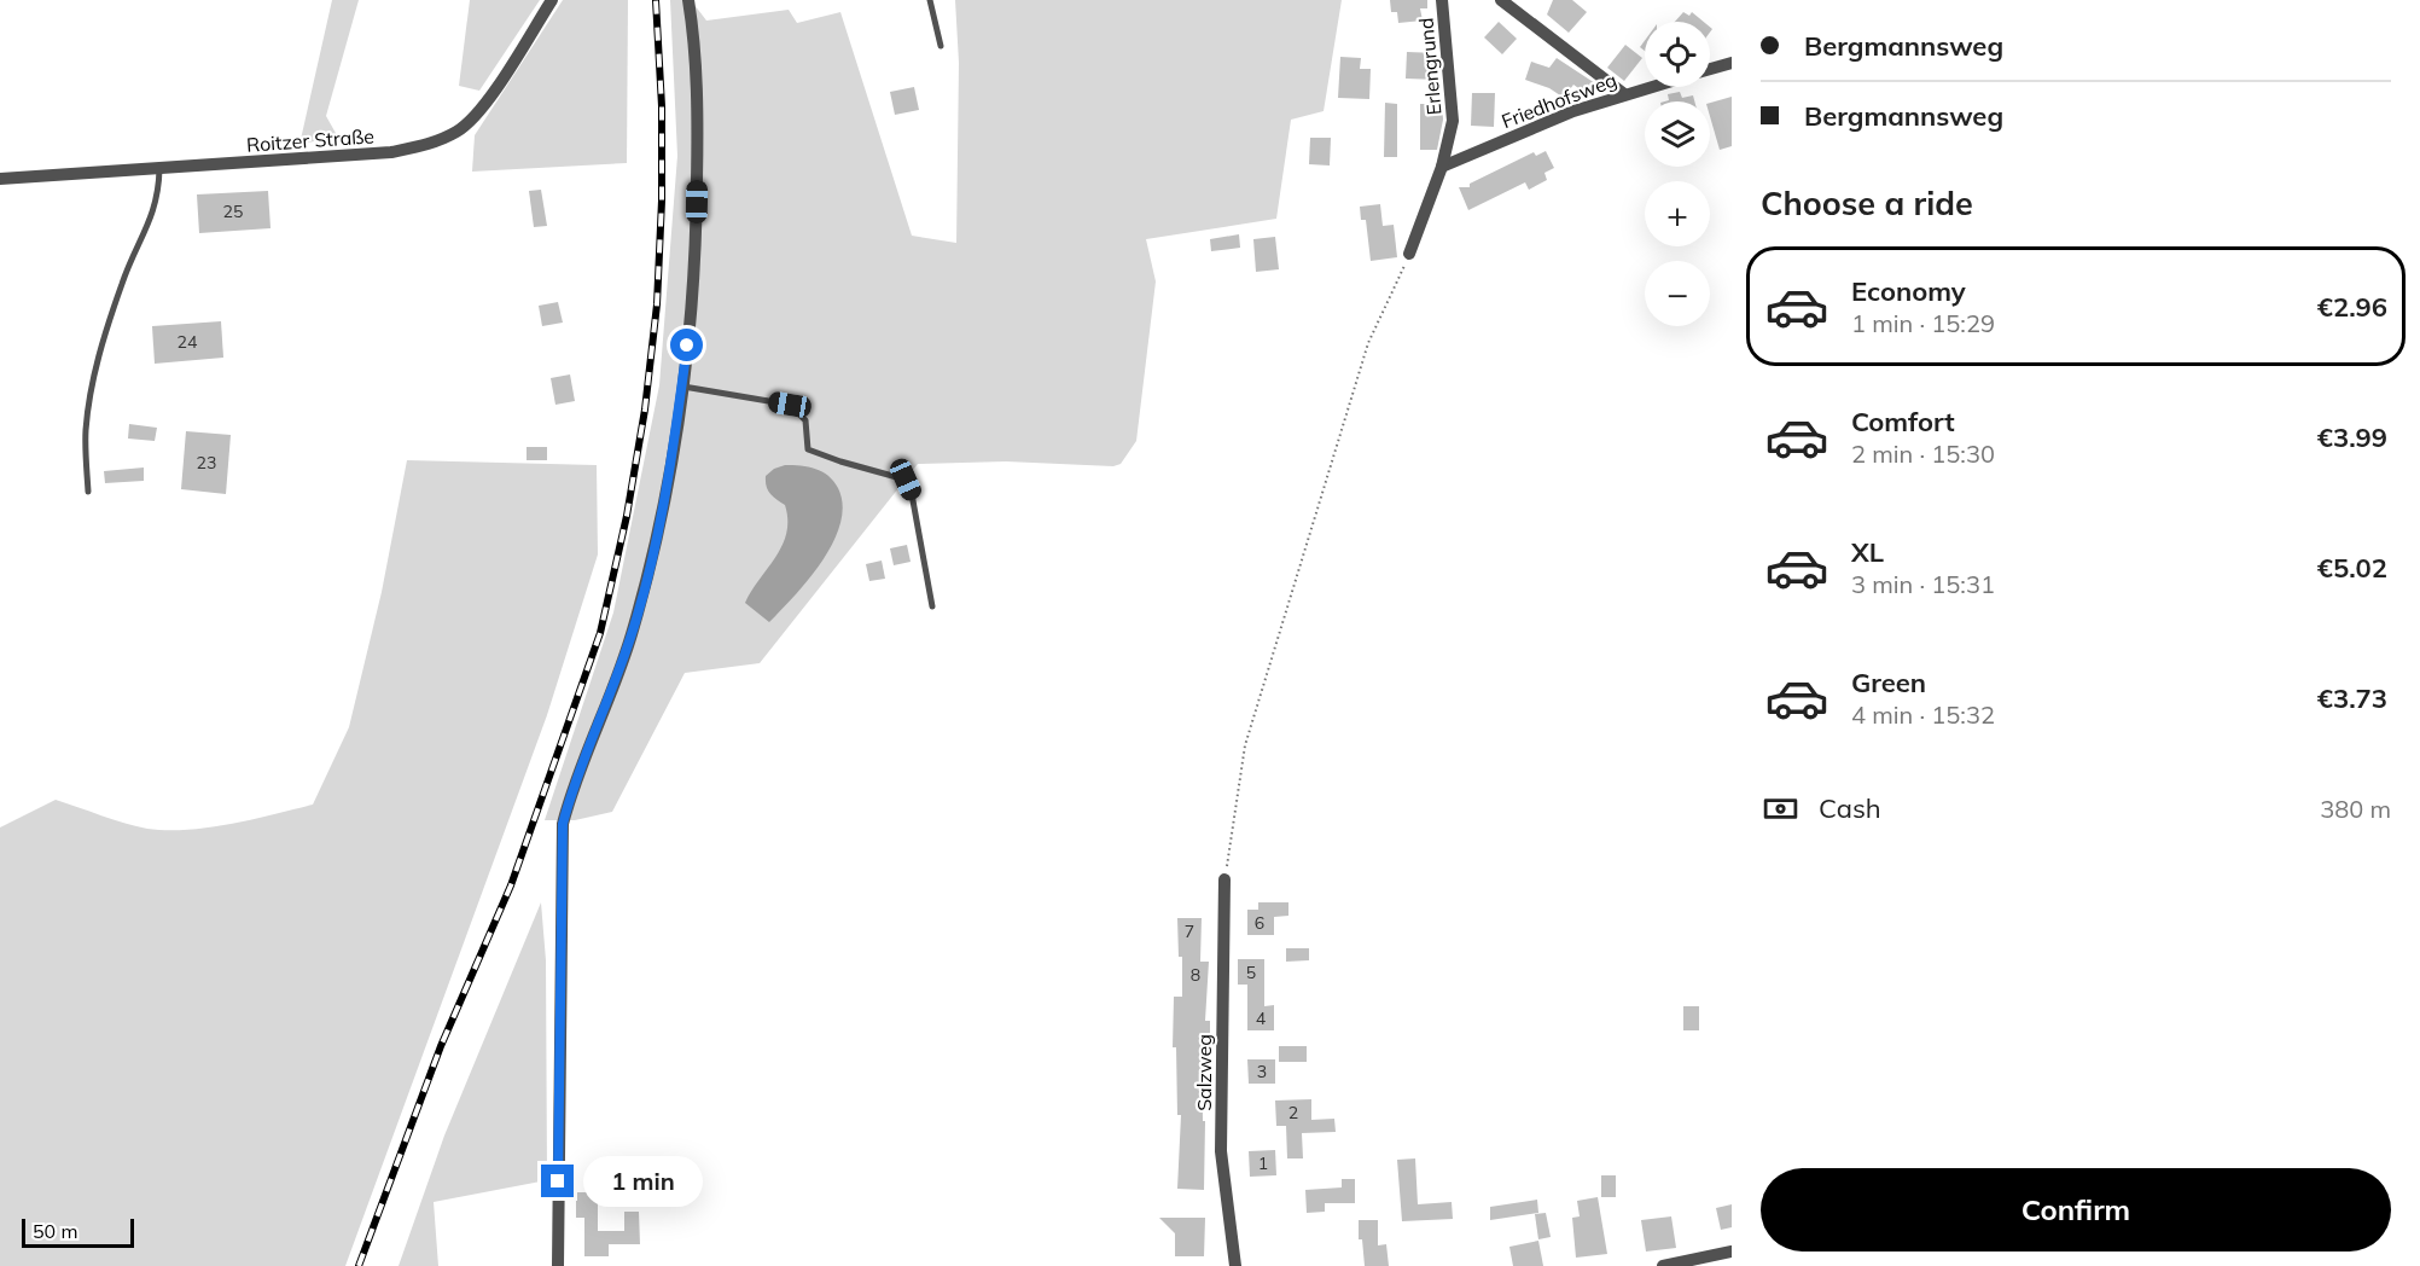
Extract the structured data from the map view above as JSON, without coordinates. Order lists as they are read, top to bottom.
{
  "streets": {
    "street": [
      "Erlengrund",
      "Friedhofsweg",
      "Roitzer Straße",
      "Salzweg"
    ]
  },
  "crossings": [
    ["Erlengrund", "Friedhofsweg"]
  ],
  "house_numbers": [
    "25",
    "24",
    "23",
    "6",
    "7",
    "5",
    "8",
    "4",
    "3",
    "2",
    "1"
  ],
  "scale_bar": "50 m",
  "page": {
    "banner": ["Bergmannsweg", "Bergmannsweg"],
    "map_buttons": ["+", "−"],
    "heading": "Choose a ride",
    "list": [
      {
        "name": "Economy",
        "note": "1 min · 15:29",
        "value": "€2.96"
      },
      {
        "name": "Comfort",
        "note": "2 min · 15:30",
        "value": "€3.99"
      },
      {
        "name": "XL",
        "note": "3 min · 15:31",
        "value": "€5.02"
      },
      {
        "name": "Green",
        "note": "4 min · 15:32",
        "value": "€3.73"
      }
    ],
    "pay": ["Cash", "380 m"],
    "buttons": "Confirm",
    "bubble": "1 min",
    "scale": "50 m"
  }
}
